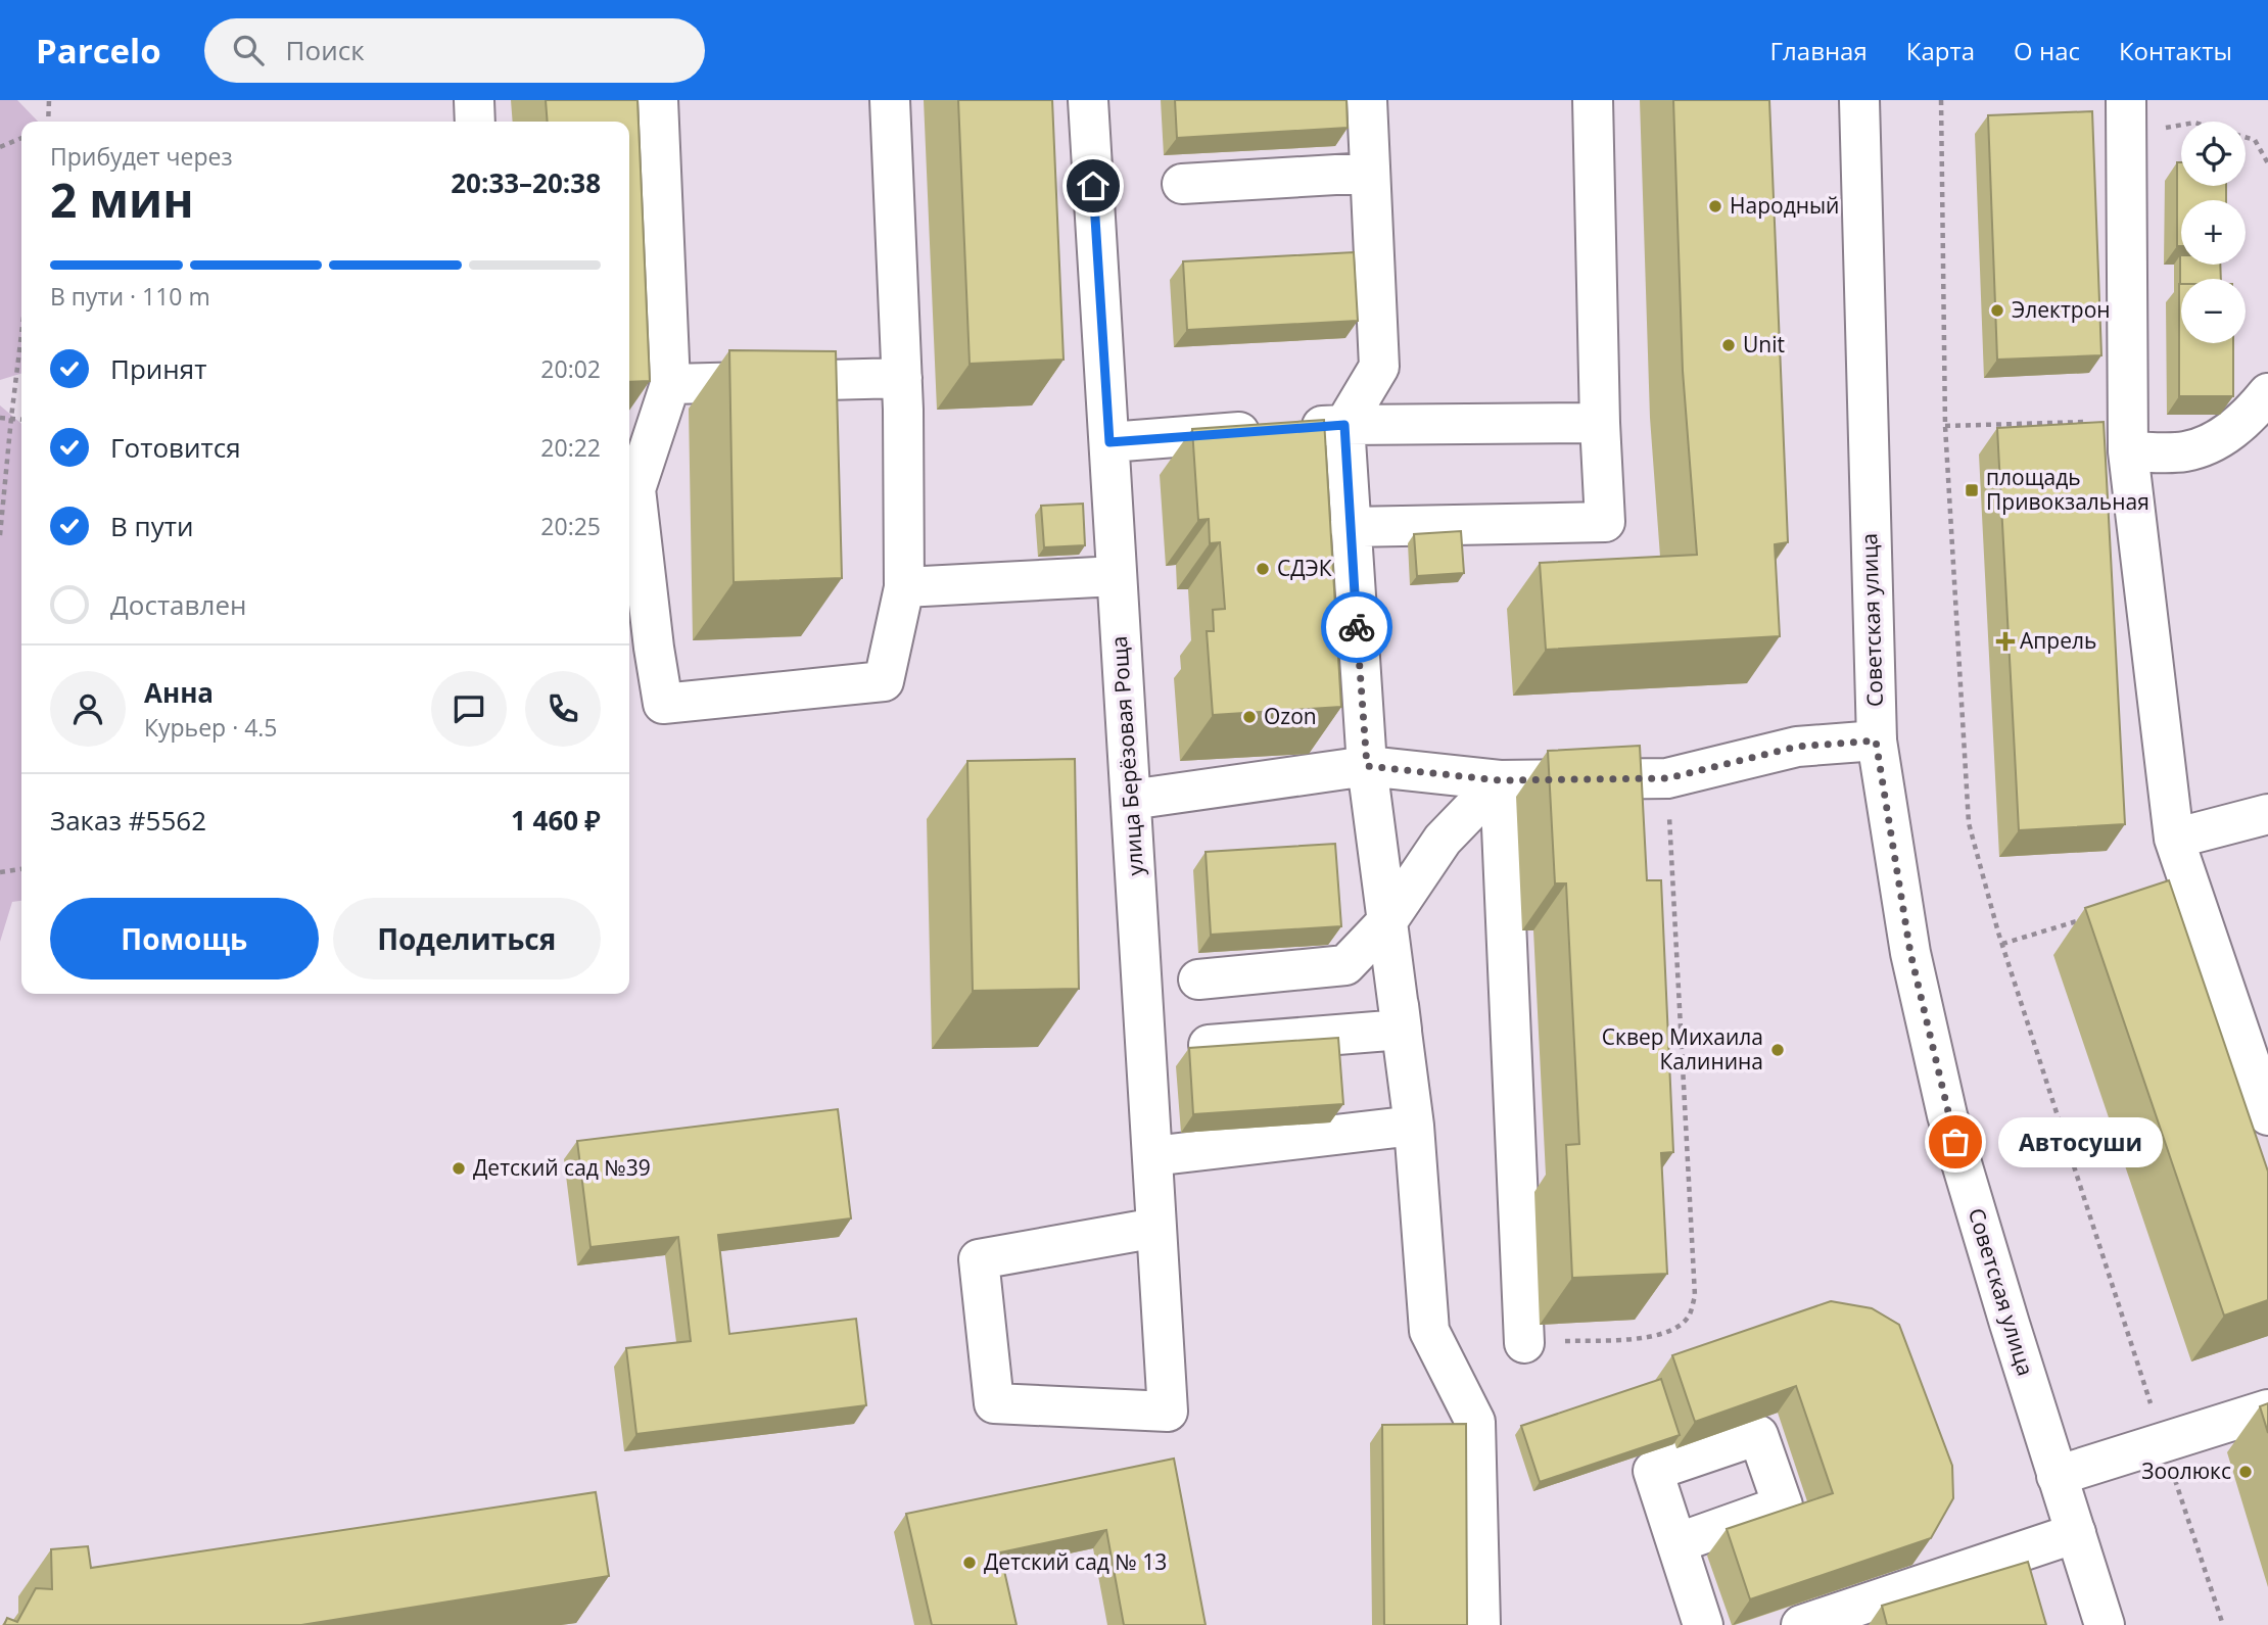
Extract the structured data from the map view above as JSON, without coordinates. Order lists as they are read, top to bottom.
{
  "streets": {
    "street": ["Советская улица", "улица Берёзовая Роща"]
  },
  "places": {
    "other": [
      "Народный",
      "Электрон",
      "Unit",
      "СДЭК",
      "Ozon",
      "Сквер Михаила Калинина",
      "Автосуши",
      "Детский сад №39",
      "Зоолюкс",
      "Детский сад № 13"
    ],
    "transit": ["площадь Привокзальная"],
    "health": ["Апрель"]
  },
  "page": {
    "header": "Parcelo",
    "search": "Поиск",
    "nav": [
      "Главная",
      "Карта",
      "О нас",
      "Контакты"
    ],
    "map_buttons": ["+", "−"],
    "heading": ["2 мин", "Прибудет через", "20:33–20:38"],
    "panel": [
      "Анна",
      "Курьер · 4.5",
      "Заказ #5562",
      "1 460 ₽"
    ],
    "bar": "В пути · 110 m",
    "list": [
      ["Принят", "20:02"],
      ["Готовится", "20:22"],
      ["В пути", "20:25"],
      "Доставлен"
    ],
    "buttons": ["Помощь", "Поделиться"],
    "bubble": "Автосуши"
  }
}
